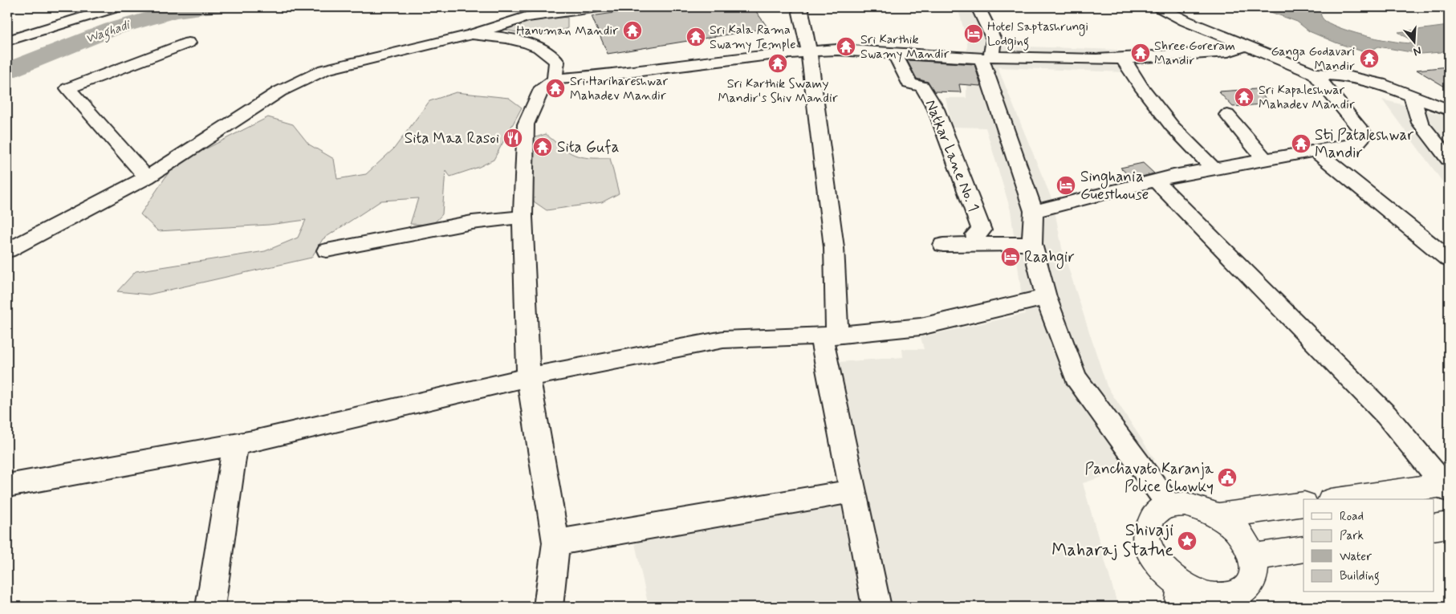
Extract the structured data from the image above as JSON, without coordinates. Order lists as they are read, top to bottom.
{
  "streets": {
    "street": ["Natkar Lane No. 1"]
  },
  "water": ["Waghadi"],
  "places": {
    "temple": [
      "Hanuman Mandir",
      "Sri Kala Rama Swamy Temple",
      "Sri Karthik Swamy Mandir",
      "Shree Goreram Mandir",
      "Ganga Godavari Mandir",
      "Sri Karthik Swamy Mandir's Shiv Mandir",
      "Sri Harihareshwar Mahadev Mandir",
      "Sri Kapaleshwar Mahadev Mandir",
      "Sti Pataleshwar Mandir",
      "Sita Gufa"
    ],
    "hotel": ["Hotel Saptashrungi Lodging", "Singhania Guesthouse", "Raahgir"],
    "restaurant": ["Sita Maa Rasoi"],
    "public building": ["Panchavato Karanja Police Chowky"],
    "place": ["Shivaji Maharaj Statue"]
  },
  "legend": [
    "Road",
    "Park",
    "Water",
    "Building"
  ],
  "north": "bottom"
}
